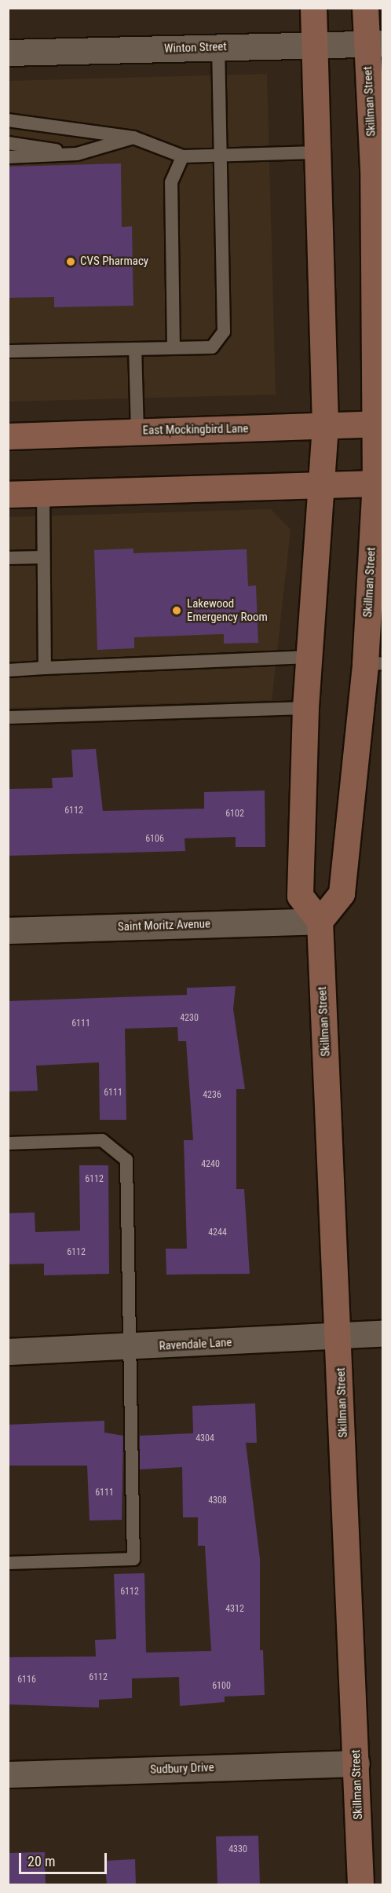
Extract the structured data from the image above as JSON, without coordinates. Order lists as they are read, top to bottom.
{
  "streets": {
    "main road": ["Skillman Street", "East Mockingbird Lane"],
    "street": [
      "Winton Street",
      "Saint Moritz Avenue",
      "Ravendale Lane",
      "Sudbury Drive"
    ]
  },
  "crossings": [
    ["Winton Street", "Skillman Street"],
    ["Skillman Street", "East Mockingbird Lane"],
    ["Skillman Street", "Saint Moritz Avenue"],
    ["Skillman Street", "Ravendale Lane"],
    ["Skillman Street", "Sudbury Drive"]
  ],
  "places": ["CVS Pharmacy", "Lakewood Emergency Room"],
  "house_numbers": [
    "6112",
    "6102",
    "6106",
    "4230",
    "6111",
    "6111",
    "4236",
    "4240",
    "6112",
    "4244",
    "6112",
    "4304",
    "6111",
    "4308",
    "6112",
    "4312",
    "6112",
    "6116",
    "6100",
    "4330"
  ],
  "scale_bar": "20 m"
}
